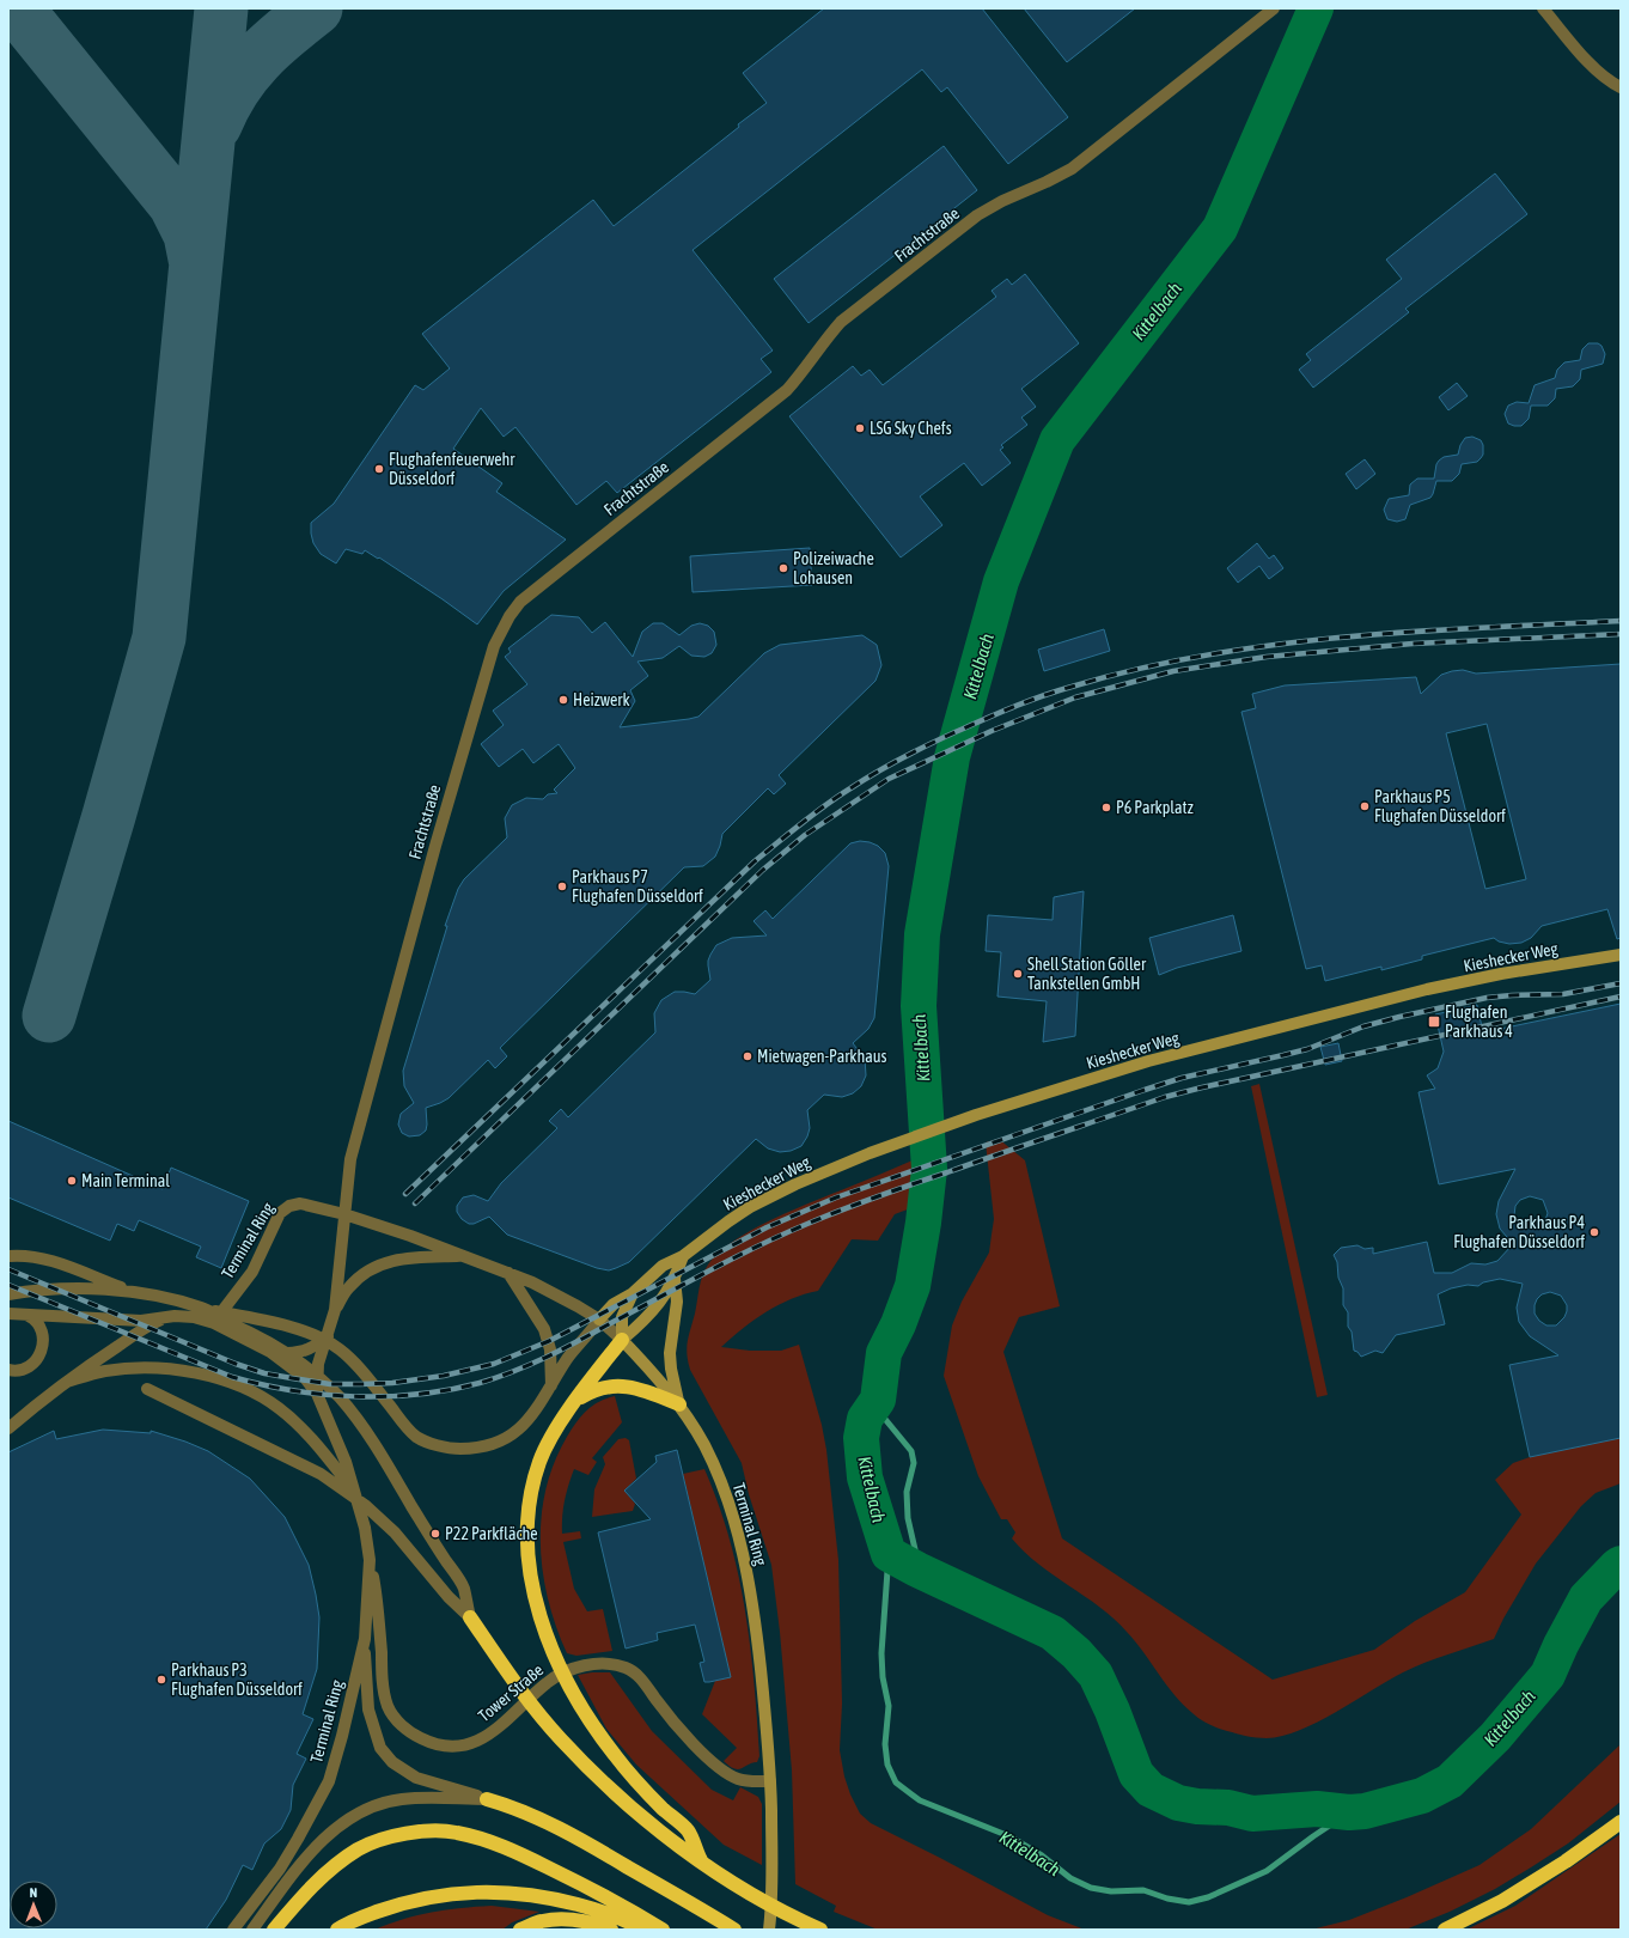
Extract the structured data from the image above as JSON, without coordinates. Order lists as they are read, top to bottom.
{
  "streets": {
    "street": [
      "Frachtstraße",
      "Kieshecker Weg",
      "Terminal Ring",
      "Tower Straße"
    ]
  },
  "crossings": [
    ["Frachtstraße", "Terminal Ring"],
    ["Kieshecker Weg", "Terminal Ring"],
    ["Terminal Ring", "Tower Straße"]
  ],
  "water": ["Kittelbach"],
  "places": {
    "other": [
      "LSG Sky Chefs",
      "Flughafenfeuerwehr Düsseldorf",
      "Polizeiwache Lohausen",
      "Heizwerk",
      "Parkhaus P5 Flughafen Düsseldorf",
      "P6 Parkplatz",
      "Parkhaus P7 Flughafen Düsseldorf",
      "Shell Station Göller Tankstellen GmbH",
      "Mietwagen-Parkhaus",
      "Main Terminal",
      "Parkhaus P4 Flughafen Düsseldorf",
      "P22 Parkfläche",
      "Parkhaus P3 Flughafen Düsseldorf"
    ],
    "transit": ["Flughafen Parkhaus 4"]
  },
  "north": "top"
}
